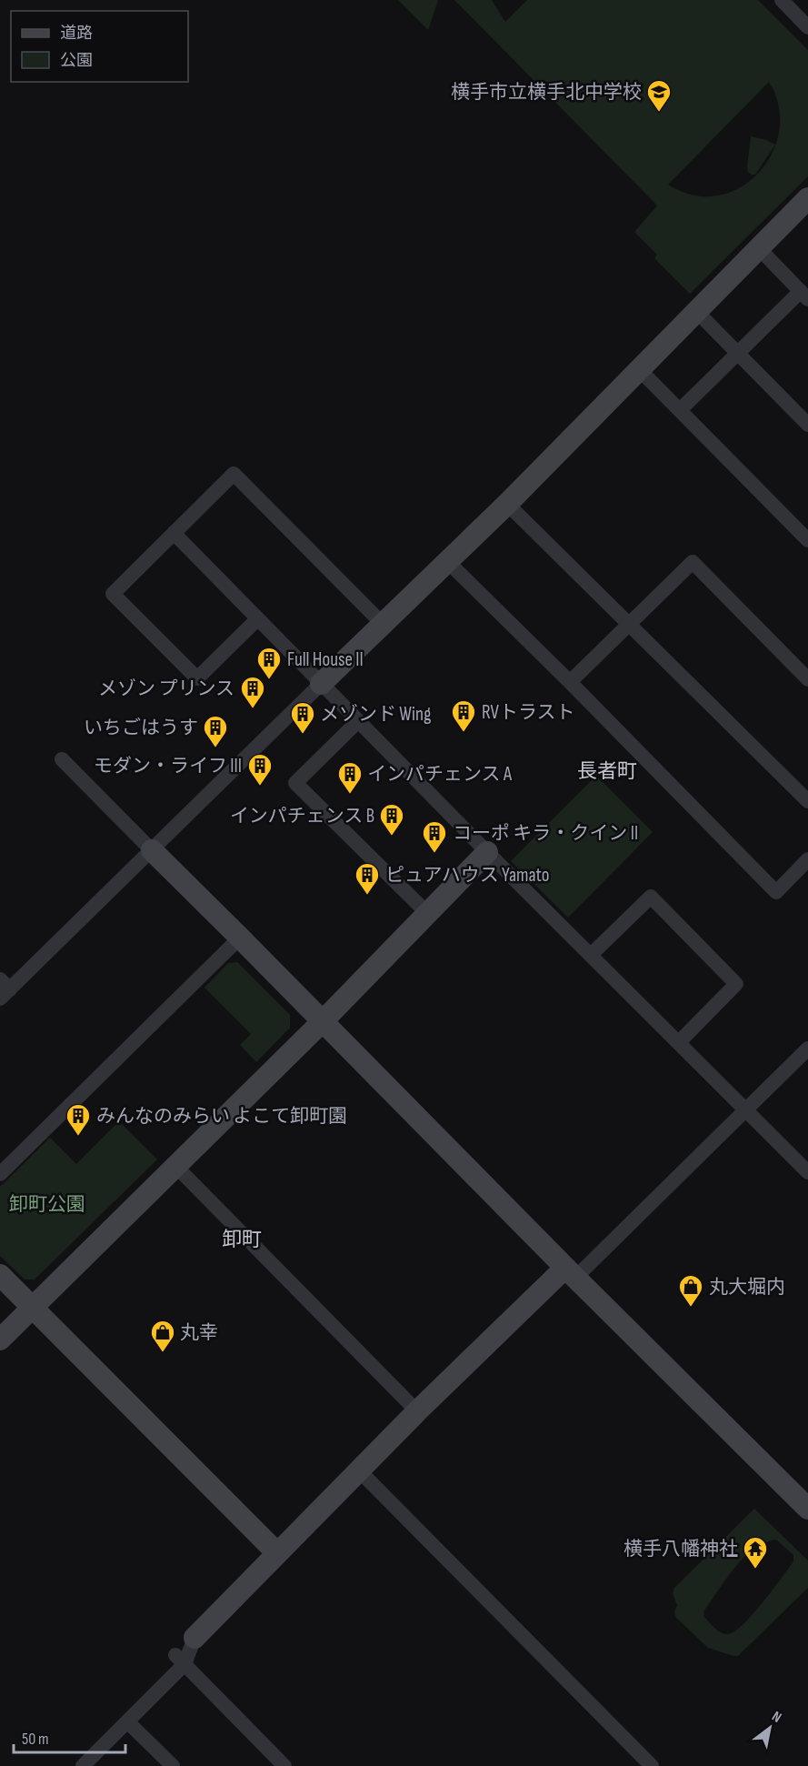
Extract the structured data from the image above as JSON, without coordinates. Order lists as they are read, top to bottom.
{
  "districts": ["長者町", "卸町"],
  "parks": ["卸町公園"],
  "places": {
    "school or university": ["横手市立横手北中学校"],
    "building": [
      "Full House II",
      "メゾン プリンス",
      "RVトラスト",
      "メゾンド Wing",
      "いちごはうす",
      "モダン・ライフ III",
      "インパチェンス A",
      "インパチェンス B",
      "コーポ キラ・クイン II",
      "ピュアハウス Yamato",
      "みんなのみらい よこて卸町園"
    ],
    "shop": ["丸大堀内", "丸幸"],
    "temple": ["横手八幡神社"]
  },
  "legend": ["道路", "公園"],
  "scale_bar": "50 m",
  "north": "top right"
}
